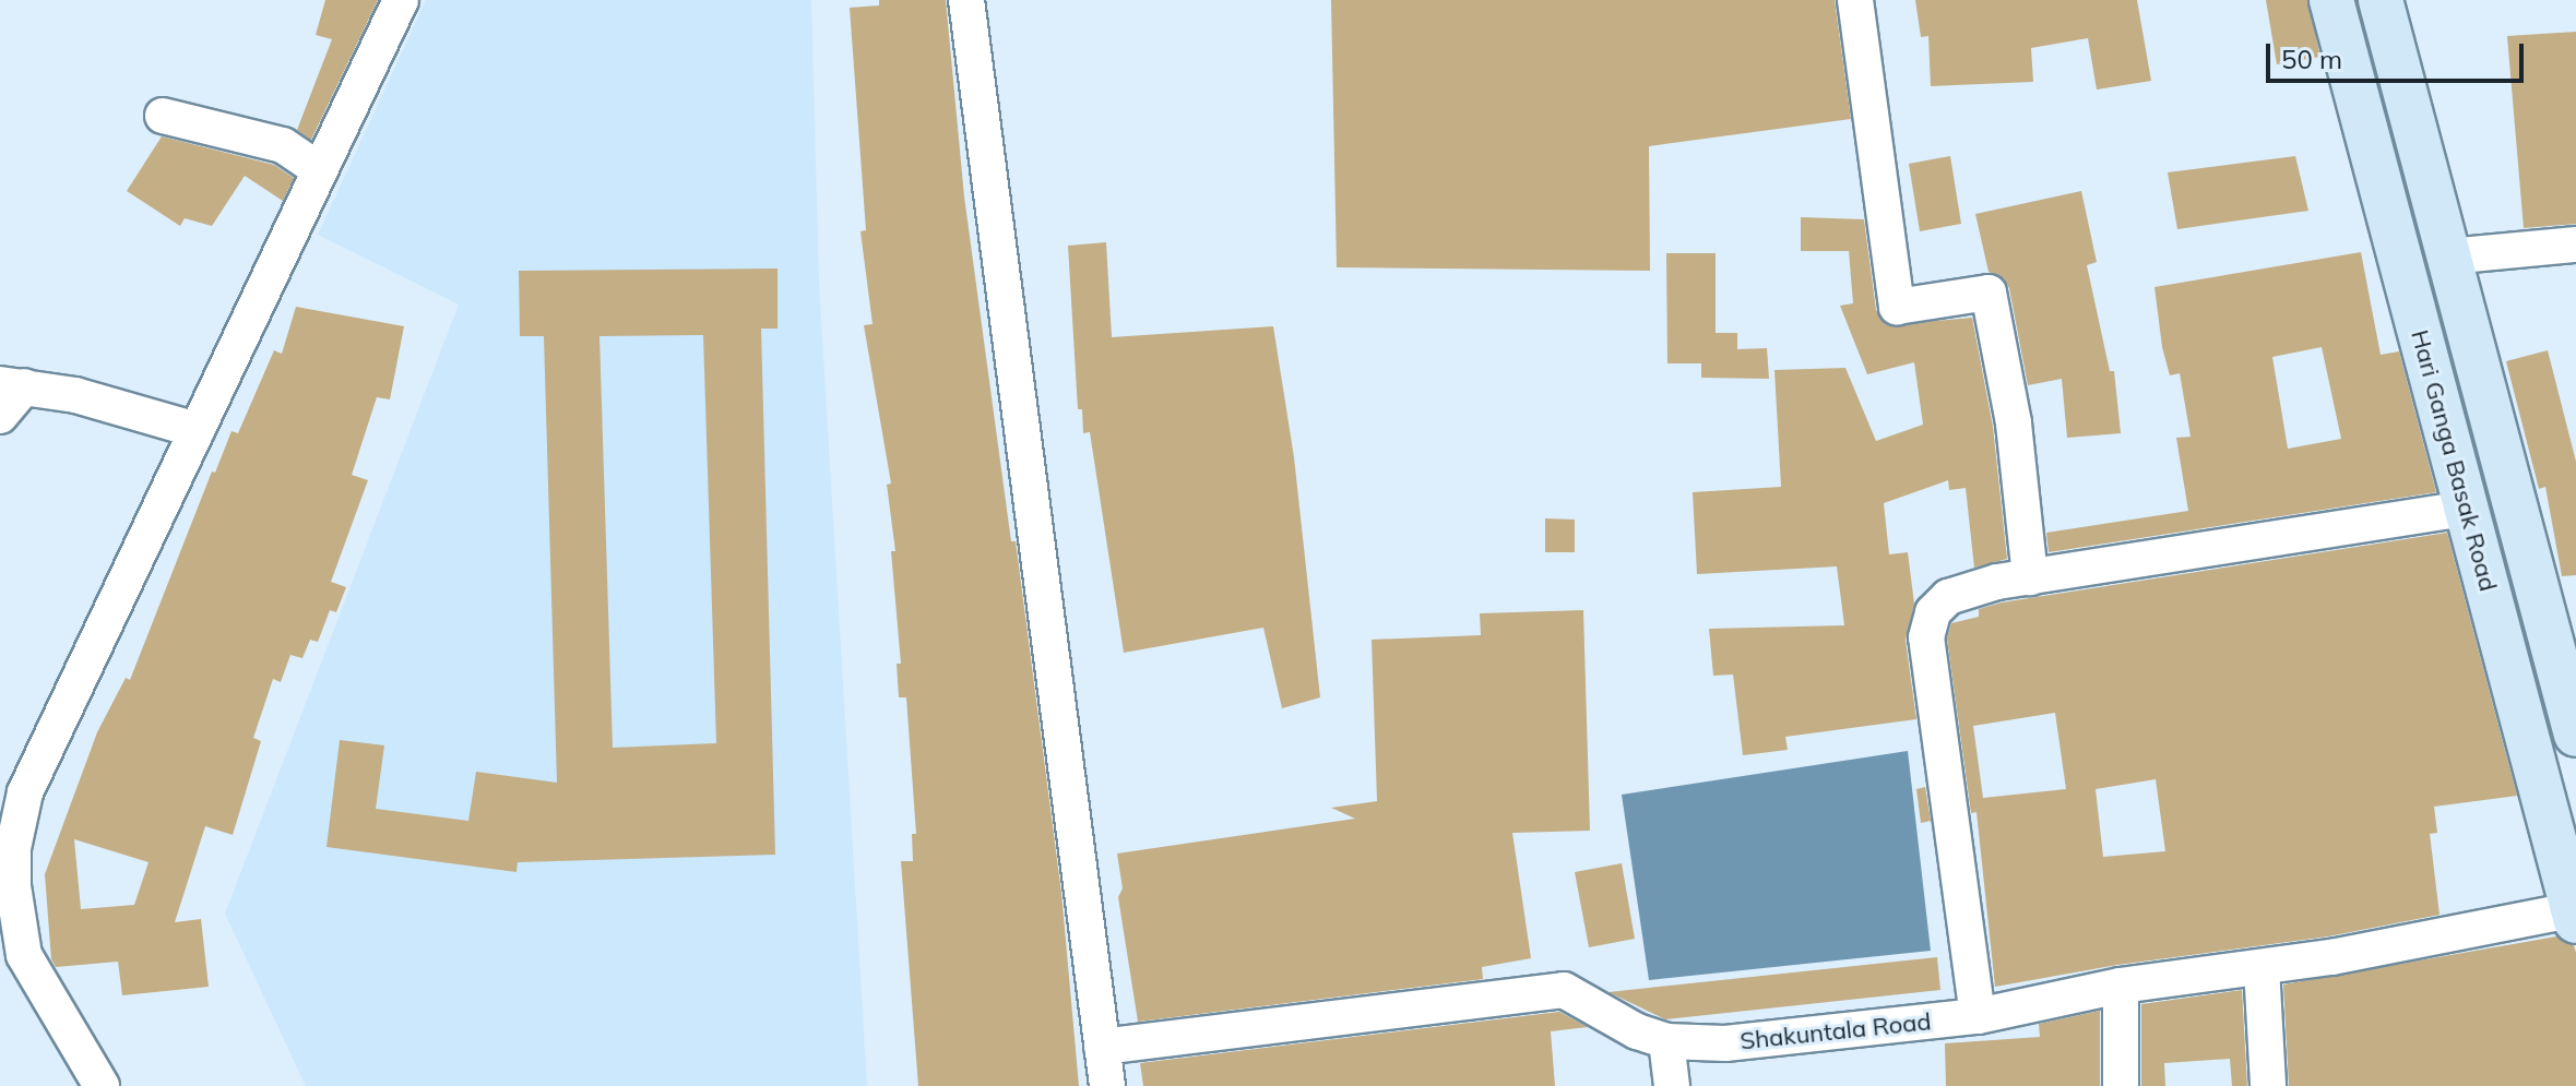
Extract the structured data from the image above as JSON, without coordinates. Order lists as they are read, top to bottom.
{
  "streets": {
    "main road": ["Hari Ganga Basak Road"],
    "street": ["Shakuntala Road"]
  },
  "crossings": [
    ["Hari Ganga Basak Road", "Shakuntala Road"]
  ],
  "scale_bar": "50 m"
}
